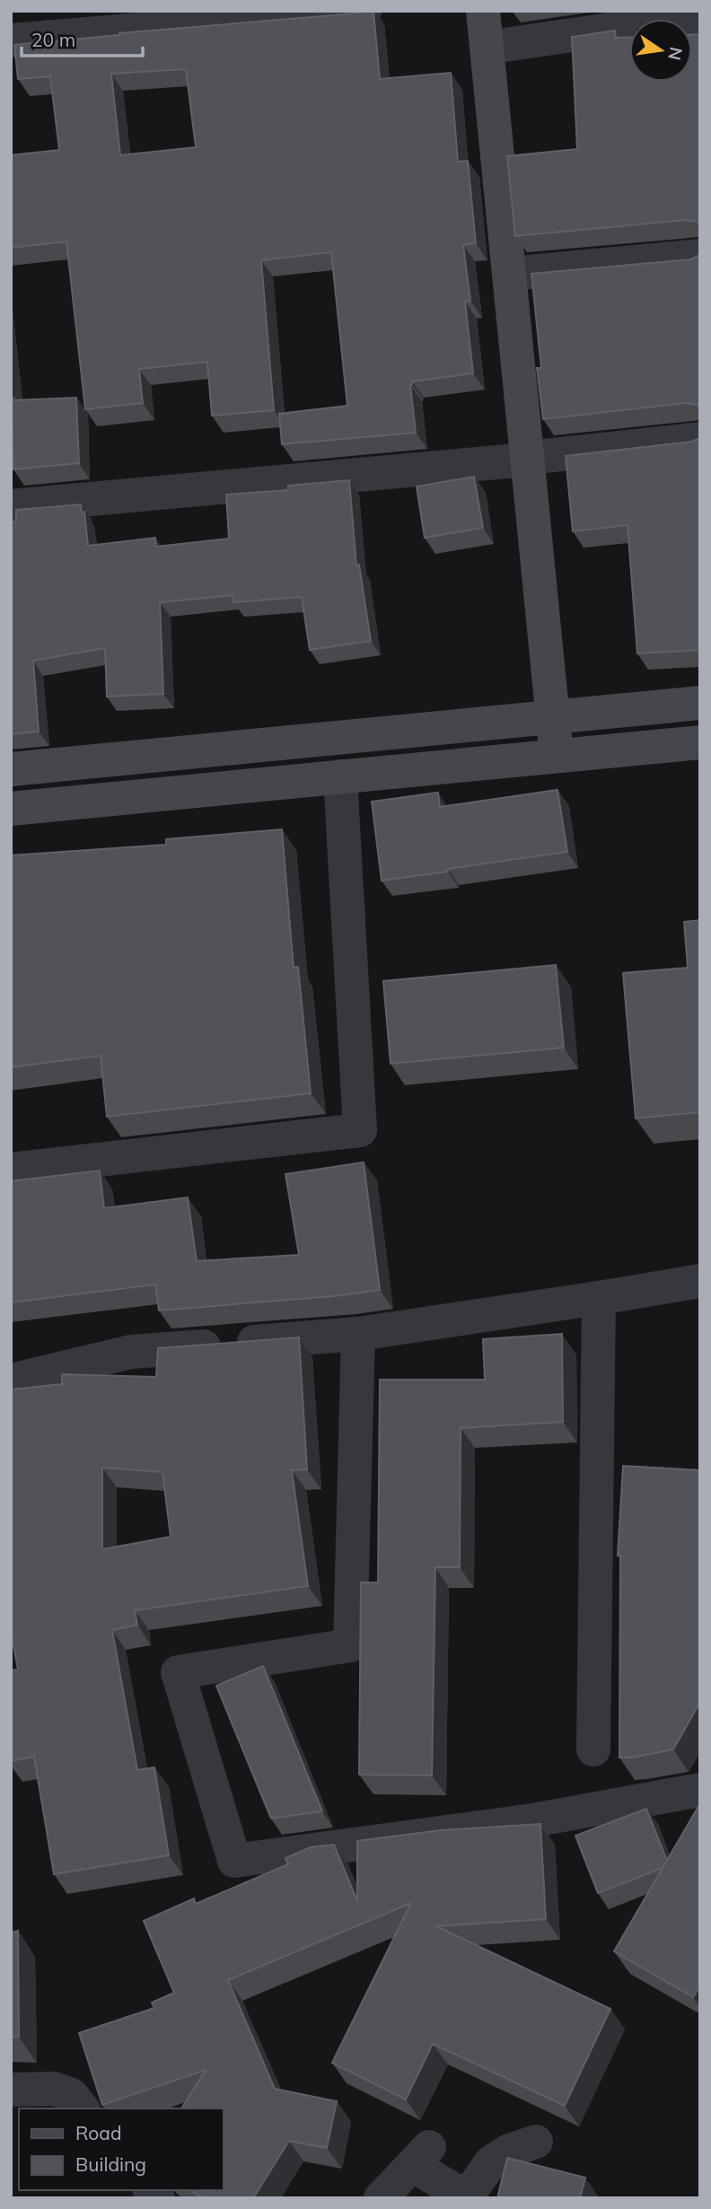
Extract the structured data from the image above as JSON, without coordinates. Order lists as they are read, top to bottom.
{
  "legend": ["Road", "Building"],
  "scale_bar": "20 m",
  "north": "right"
}
